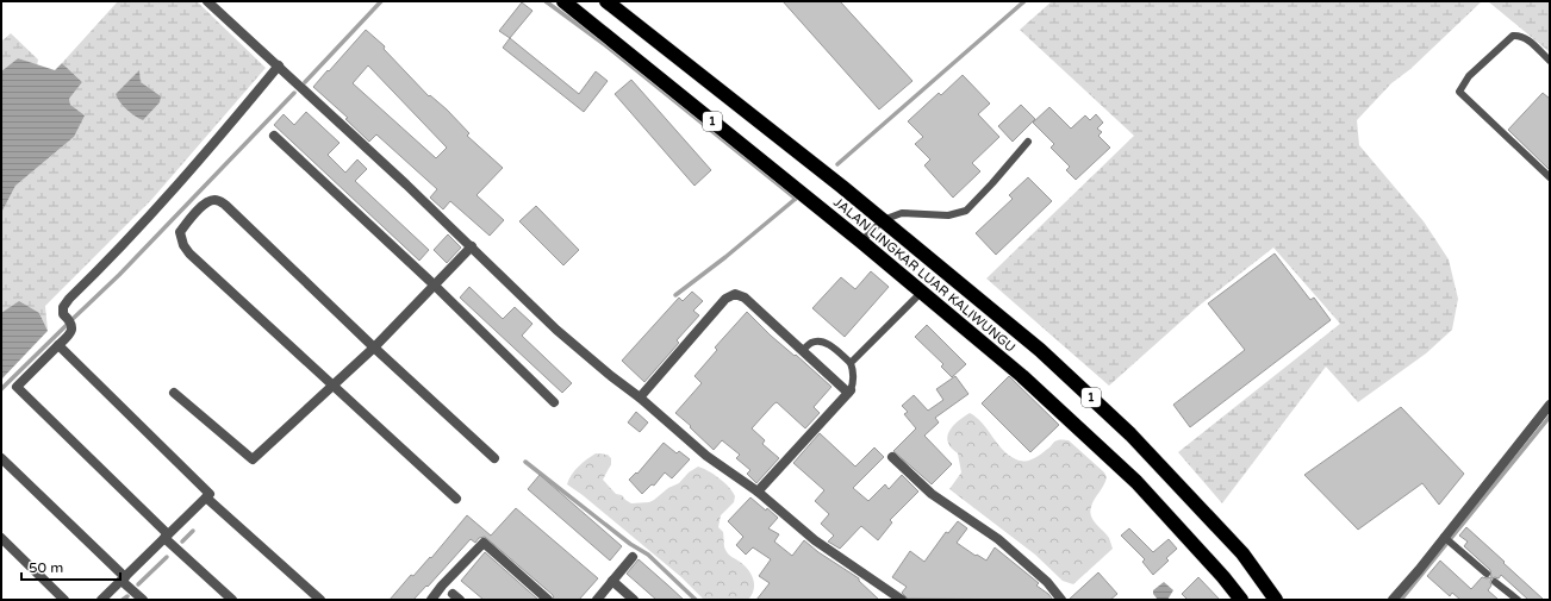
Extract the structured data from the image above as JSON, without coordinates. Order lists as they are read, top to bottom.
{
  "streets": {
    "highway": ["1", "JALAN LINGKAR LUAR KALIWUNGU"]
  },
  "scale_bar": "50 m"
}
